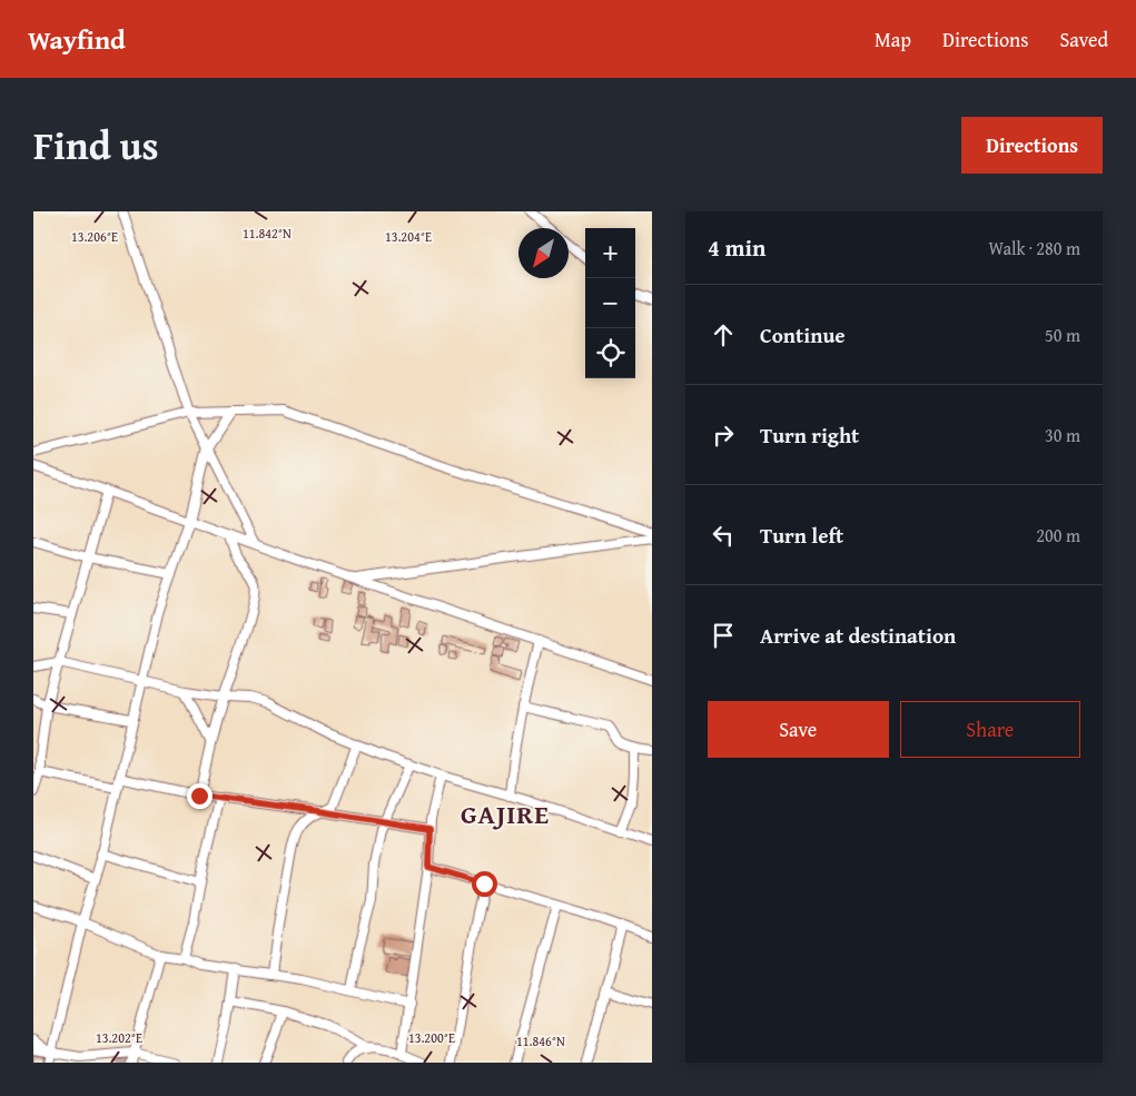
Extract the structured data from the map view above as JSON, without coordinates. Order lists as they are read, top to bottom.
{
  "districts": ["GAJIRE"],
  "north": "bottom left",
  "page": {
    "header": "Wayfind",
    "nav": ["Map", "Directions", "Saved"],
    "title": "Find us",
    "buttons": [
      "Directions",
      ["Save", "Share"]
    ],
    "heading": ["4 min", "Walk · 280 m"],
    "map_buttons": ["+", "−"],
    "list": [
      ["Continue", "50 m"],
      ["Turn right", "30 m"],
      ["Turn left", "200 m"],
      "Arrive at destination"
    ]
  },
  "coordinates": [
    "11.842°N",
    "13.204°E",
    "13.206°E",
    "13.202°E",
    "13.200°E",
    "11.846°N"
  ]
}
